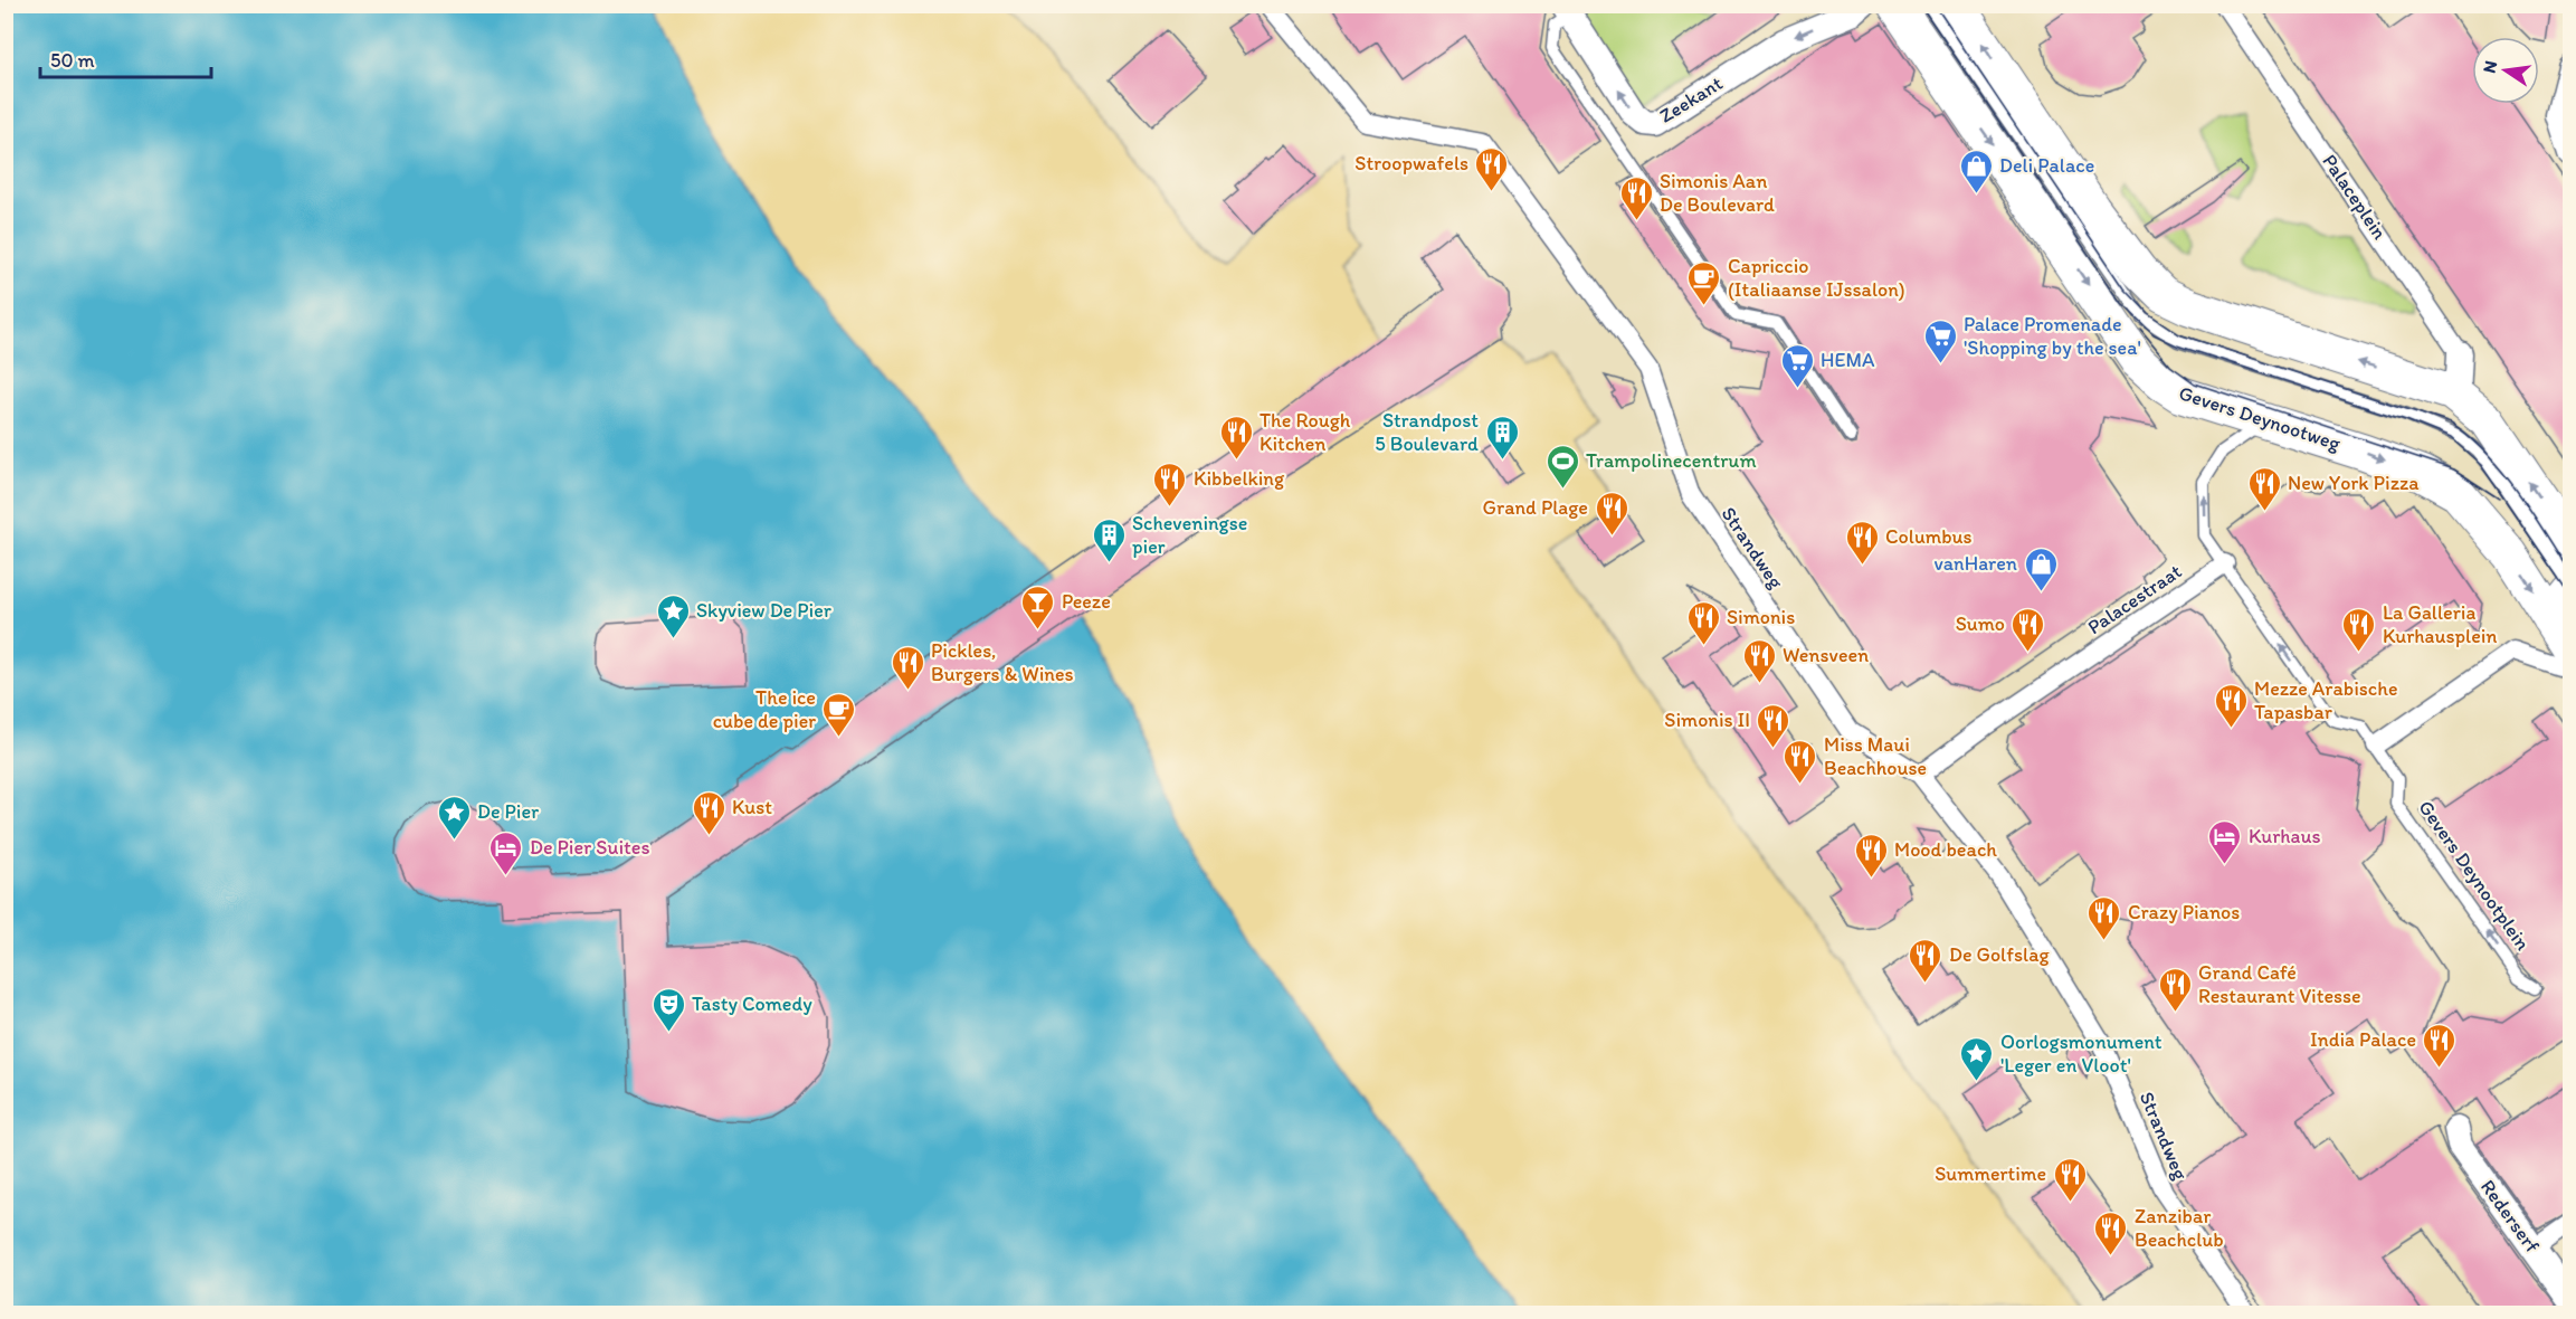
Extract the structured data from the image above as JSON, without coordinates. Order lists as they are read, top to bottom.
{
  "streets": {
    "main road": ["Gevers Deynootweg"],
    "street": [
      "Zeekant",
      "Palaceplein",
      "Strandweg",
      "Palacestraat",
      "Rederserf"
    ],
    "lane": ["Gevers Deynootplein"]
  },
  "crossings": [
    ["Strandweg", "Palacestraat"],
    ["Palacestraat", "Gevers Deynootplein"]
  ],
  "one_way": ["Gevers Deynootplein"],
  "places": {
    "restaurant": [
      "Stroopwafels",
      "Simonis Aan De Boulevard",
      "The Rough Kitchen",
      "Kibbelking",
      "New York Pizza",
      "Grand Plage",
      "Columbus",
      "Simonis",
      "Sumo",
      "La Galleria Kurhausplein",
      "Wensveen",
      "Pickles, Burgers & Wines",
      "Mezze Arabische Tapasbar",
      "Simonis II",
      "Miss Maui Beachhouse",
      "Kust",
      "Mood beach",
      "Crazy Pianos",
      "De Golfslag",
      "Grand Café Restaurant Vitesse",
      "India Palace",
      "Summertime",
      "Zanzibar Beachclub"
    ],
    "shop": ["Deli Palace", "vanHaren"],
    "cafe": ["Capriccio (Italiaanse IJssalon)", "The ice cube de pier"],
    "supermarket": ["Palace Promenade 'Shopping by the sea'", "HEMA"],
    "building": ["Strandpost 5 Boulevard", "Scheveningse pier"],
    "sports": ["Trampolinecentrum"],
    "bar": ["Peeze"],
    "place": ["Skyview De Pier", "De Pier", "Oorlogsmonument 'Leger en Vloot'"],
    "hotel": ["Kurhaus", "De Pier Suites"],
    "theatre": ["Tasty Comedy"]
  },
  "scale_bar": "50 m",
  "north": "left"
}
